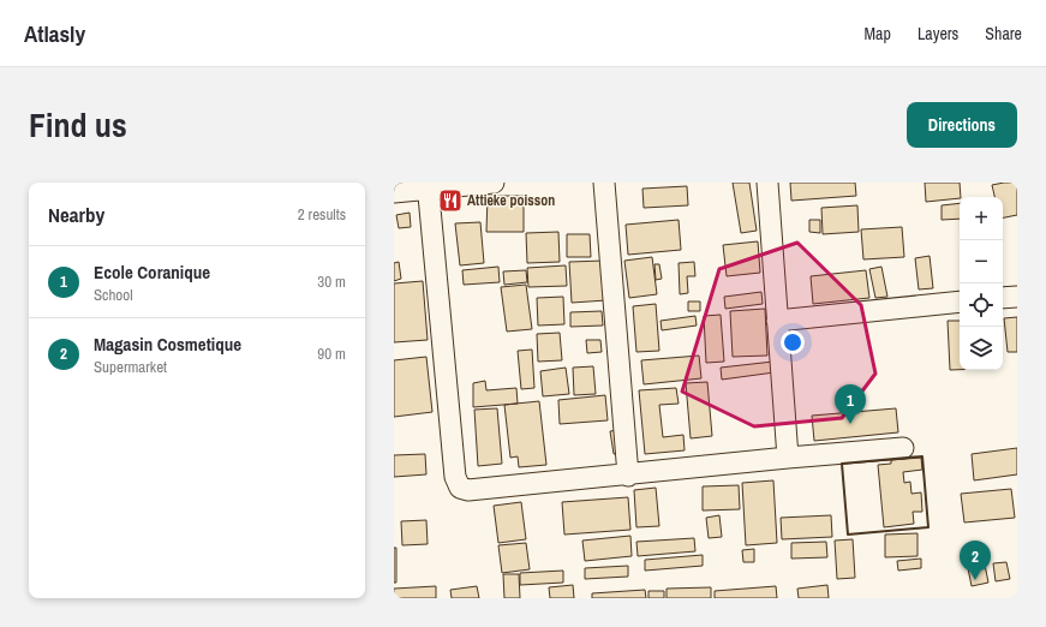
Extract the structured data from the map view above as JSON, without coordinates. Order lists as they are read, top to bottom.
{
  "places": {
    "restaurant": ["Attieke poisson"]
  },
  "page": {
    "header": "Atlasly",
    "nav": ["Map", "Layers", "Share"],
    "title": "Find us",
    "buttons": "Directions",
    "heading": ["Nearby", "2 results"],
    "map_buttons": ["+", "−"],
    "list": [
      {
        "mark": "1",
        "name": "Ecole Coranique",
        "note": "School",
        "value": "30 m"
      },
      {
        "mark": "2",
        "name": "Magasin Cosmetique",
        "note": "Supermarket",
        "value": "90 m"
      }
    ],
    "pins": ["1", "2"]
  }
}
